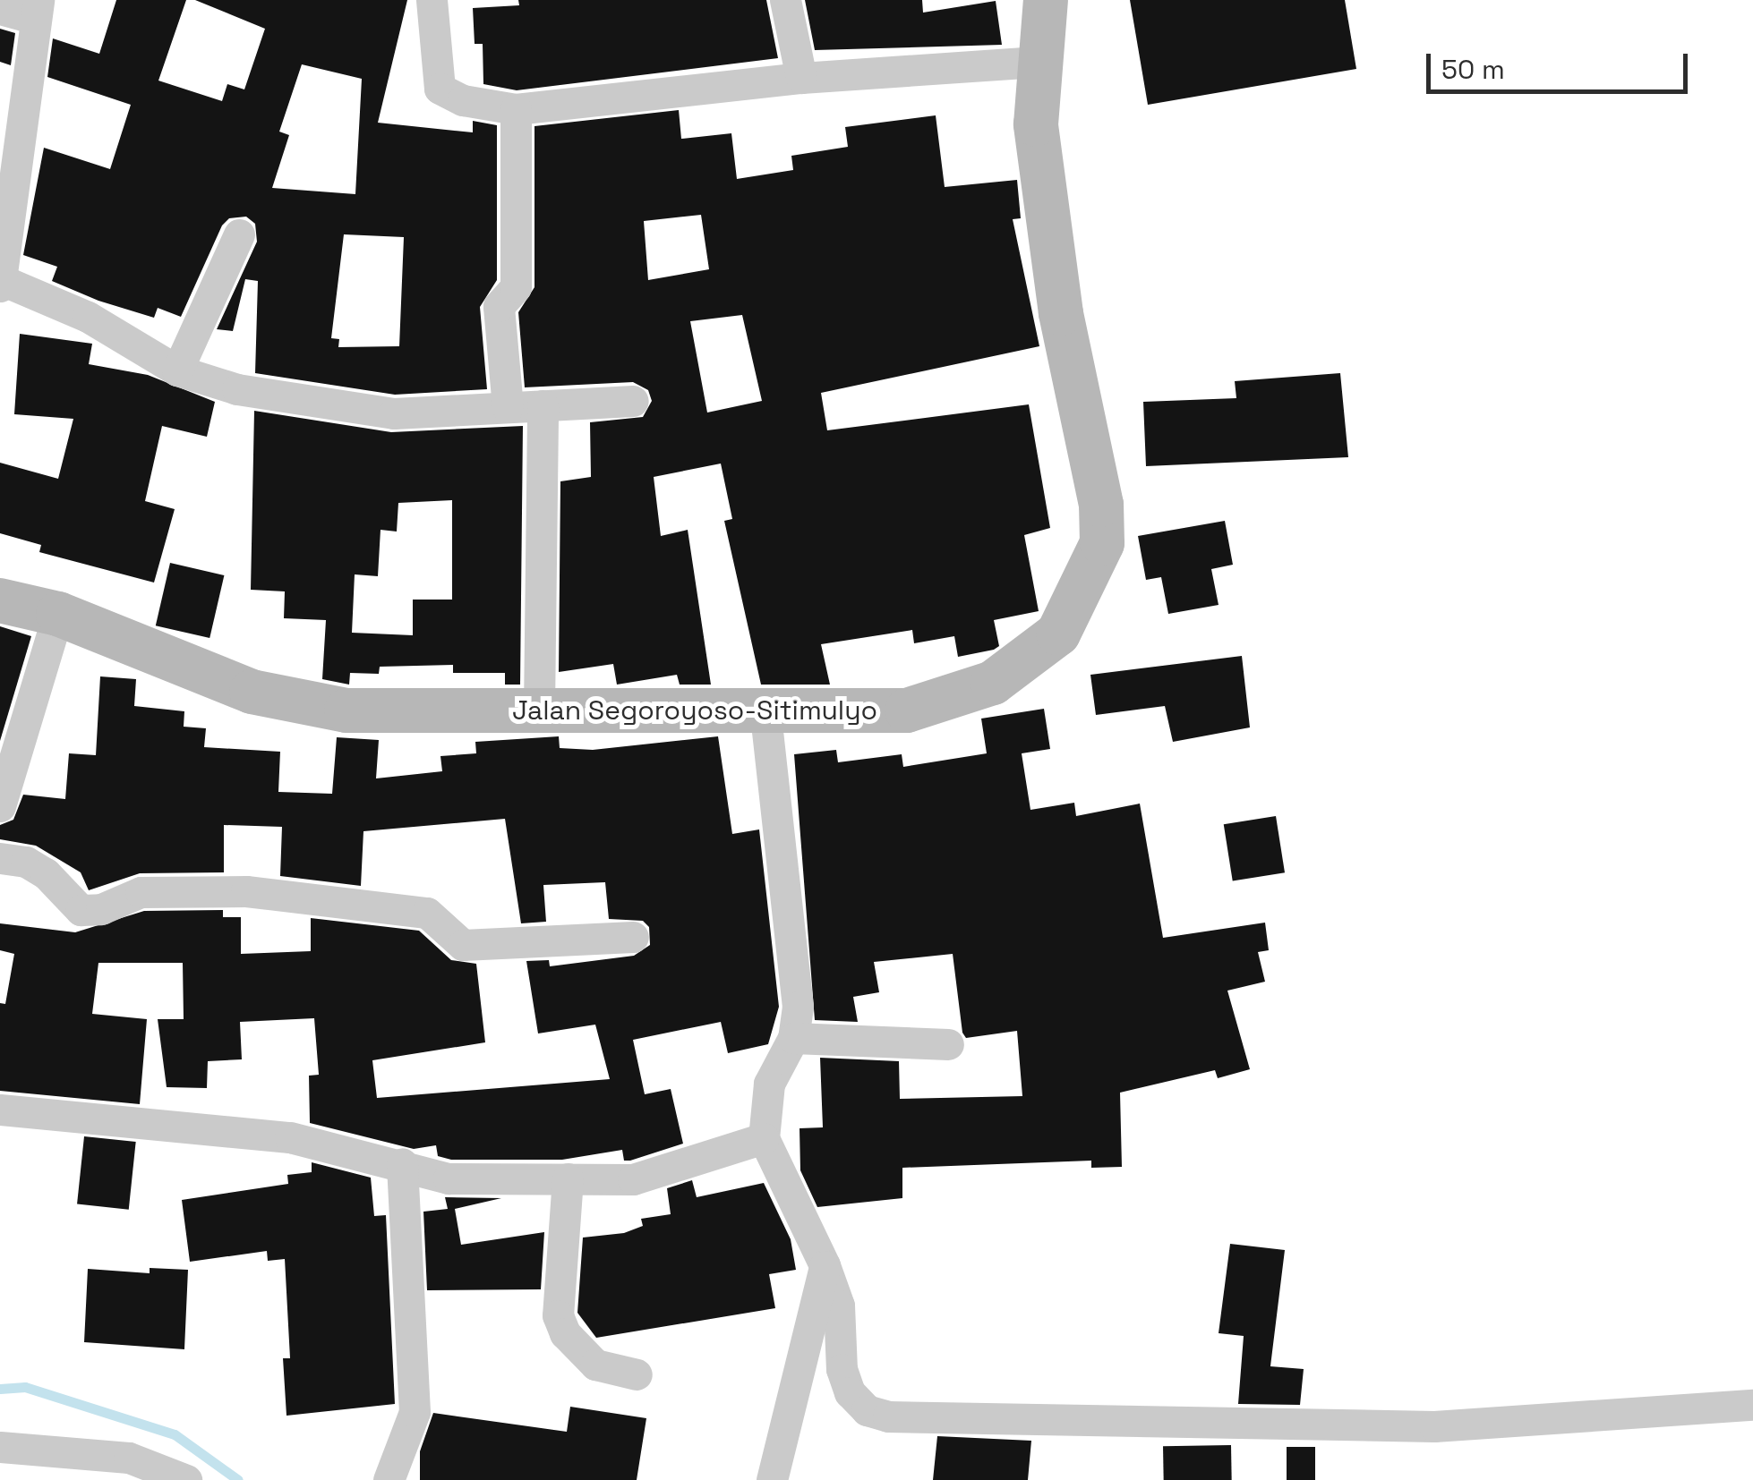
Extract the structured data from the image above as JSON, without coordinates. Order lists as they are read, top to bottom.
{
  "streets": {
    "main road": ["Jalan Segoroyoso-Sitimulyo"]
  },
  "scale_bar": "50 m"
}
